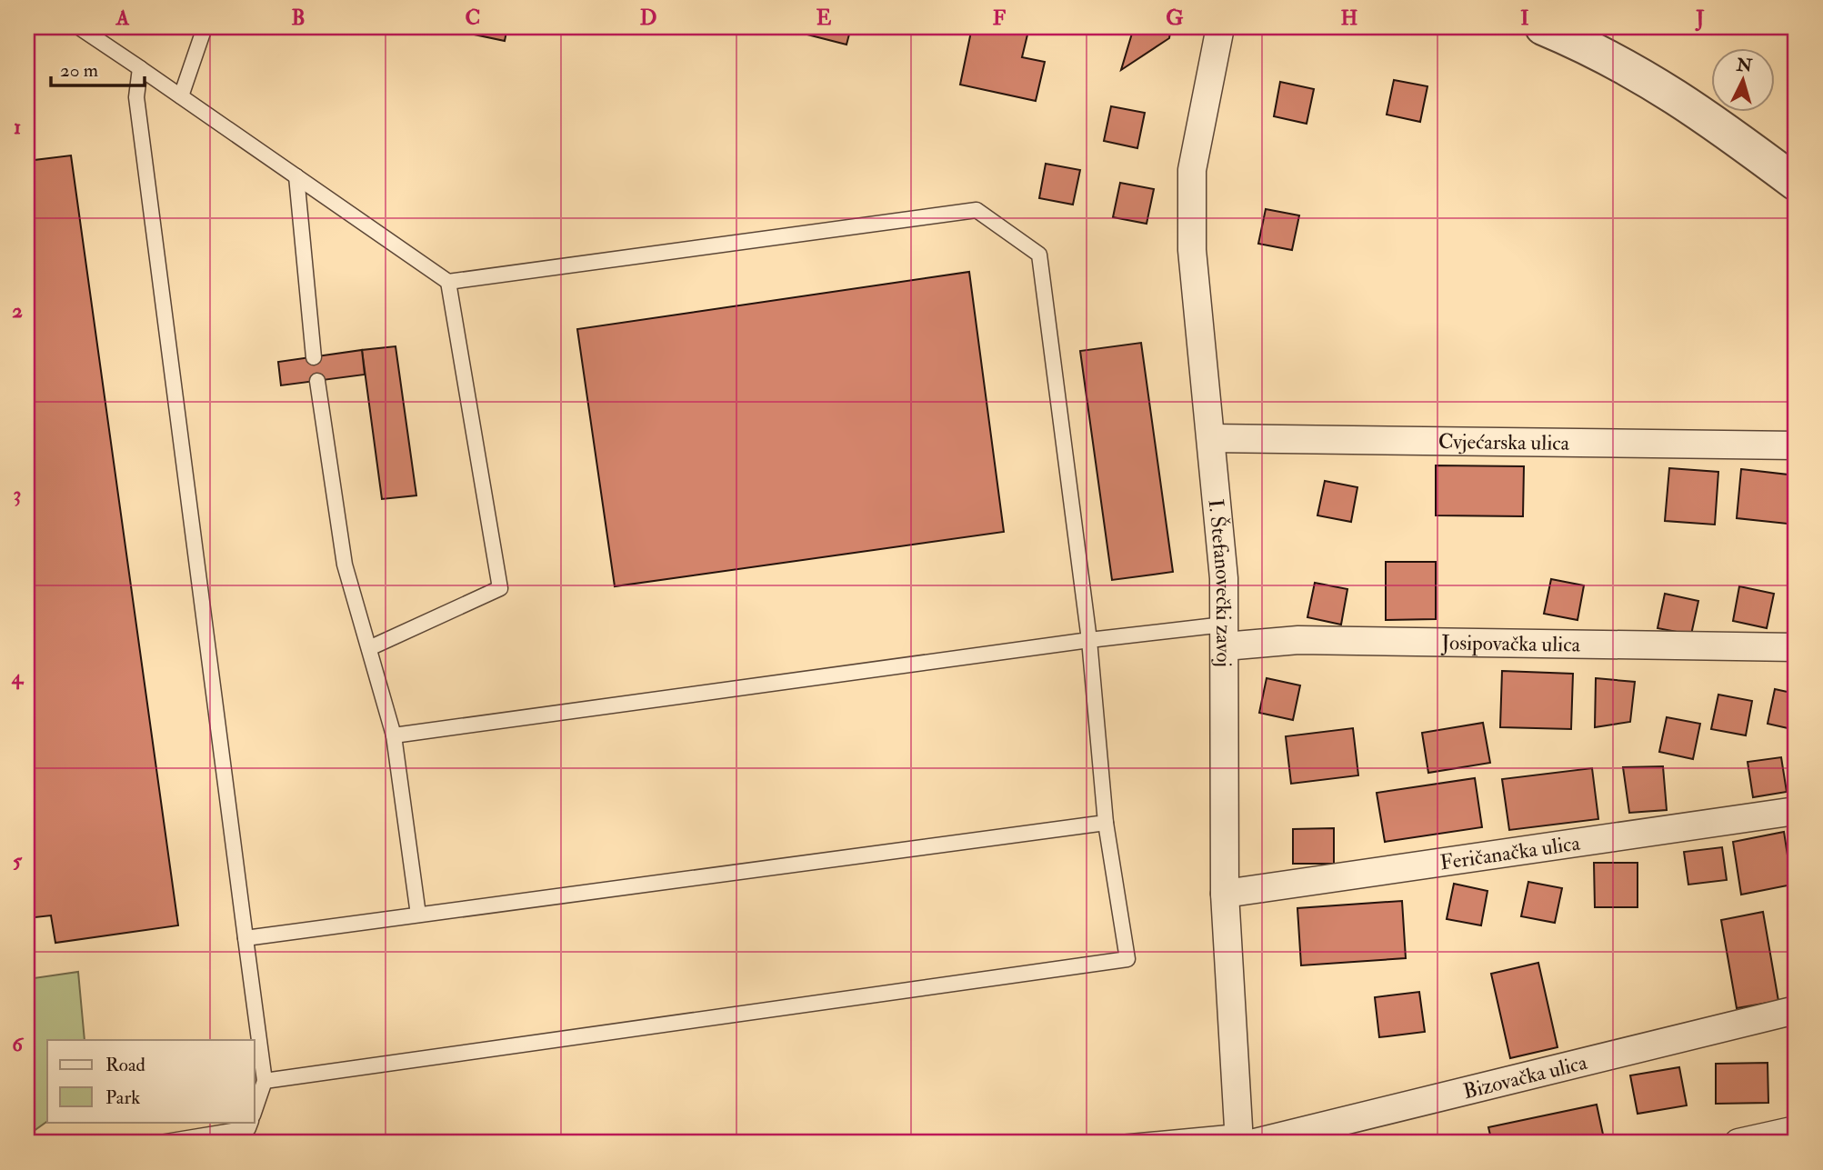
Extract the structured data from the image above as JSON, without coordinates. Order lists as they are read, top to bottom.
{
  "streets": {
    "street": [
      "Cvjećarska ulica",
      "I. Štefanovečki zavoj",
      "Josipovačka ulica",
      "Feričanačka ulica",
      "Bizovačka ulica"
    ]
  },
  "crossings": [
    ["Cvjećarska ulica", "I. Štefanovečki zavoj"],
    ["I. Štefanovečki zavoj", "Josipovačka ulica"],
    ["I. Štefanovečki zavoj", "Feričanačka ulica"],
    ["I. Štefanovečki zavoj", "Bizovačka ulica"]
  ],
  "legend": ["Road", "Park"],
  "scale_bar": "20 m",
  "north": "top",
  "grid": {
    "columns": [
      "A",
      "B",
      "C",
      "D",
      "E",
      "F",
      "G",
      "H",
      "I",
      "J"
    ],
    "rows": [
      "1",
      "2",
      "3",
      "4",
      "5",
      "6"
    ]
  }
}
